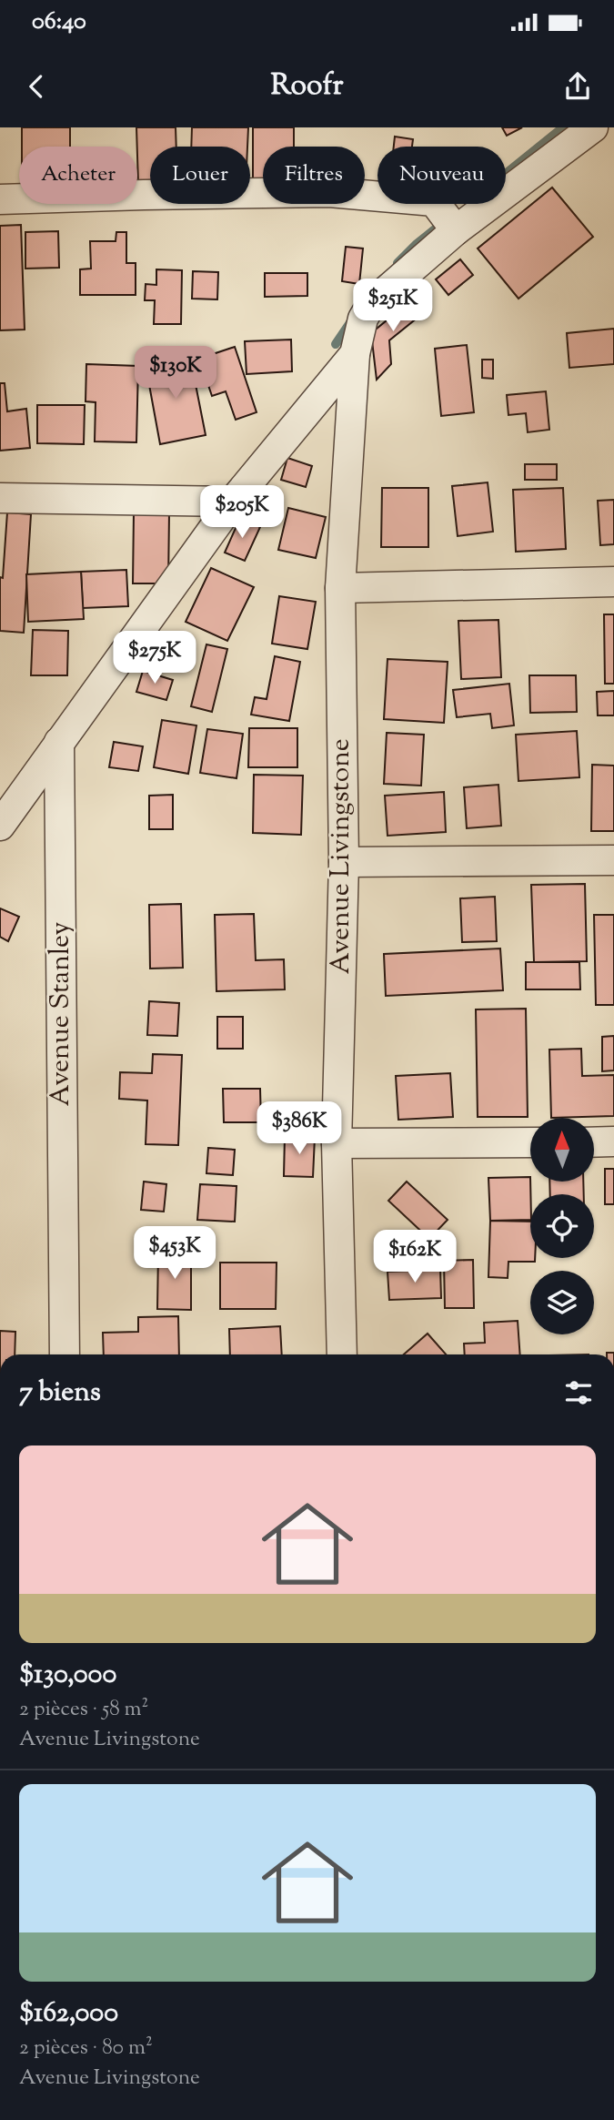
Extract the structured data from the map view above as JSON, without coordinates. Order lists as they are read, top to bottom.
{
  "streets": {
    "street": ["Avenue Livingstone", "Avenue Stanley"]
  },
  "north": "top",
  "page": {
    "status": "06:40",
    "header": "Roofr",
    "chip": [
      "Acheter",
      "Louer",
      "Filtres",
      "Nouveau"
    ],
    "price": [
      "$251K",
      "$130K",
      "$205K",
      "$275K",
      "$386K",
      "$453K",
      "$162K"
    ],
    "heading": "7 biens",
    "list": [
      {
        "name": "$130,000",
        "note": "2 pièces · 58 m² · Avenue Livingstone"
      },
      {
        "name": "$162,000",
        "note": "2 pièces · 80 m² · Avenue Livingstone"
      }
    ]
  }
}
